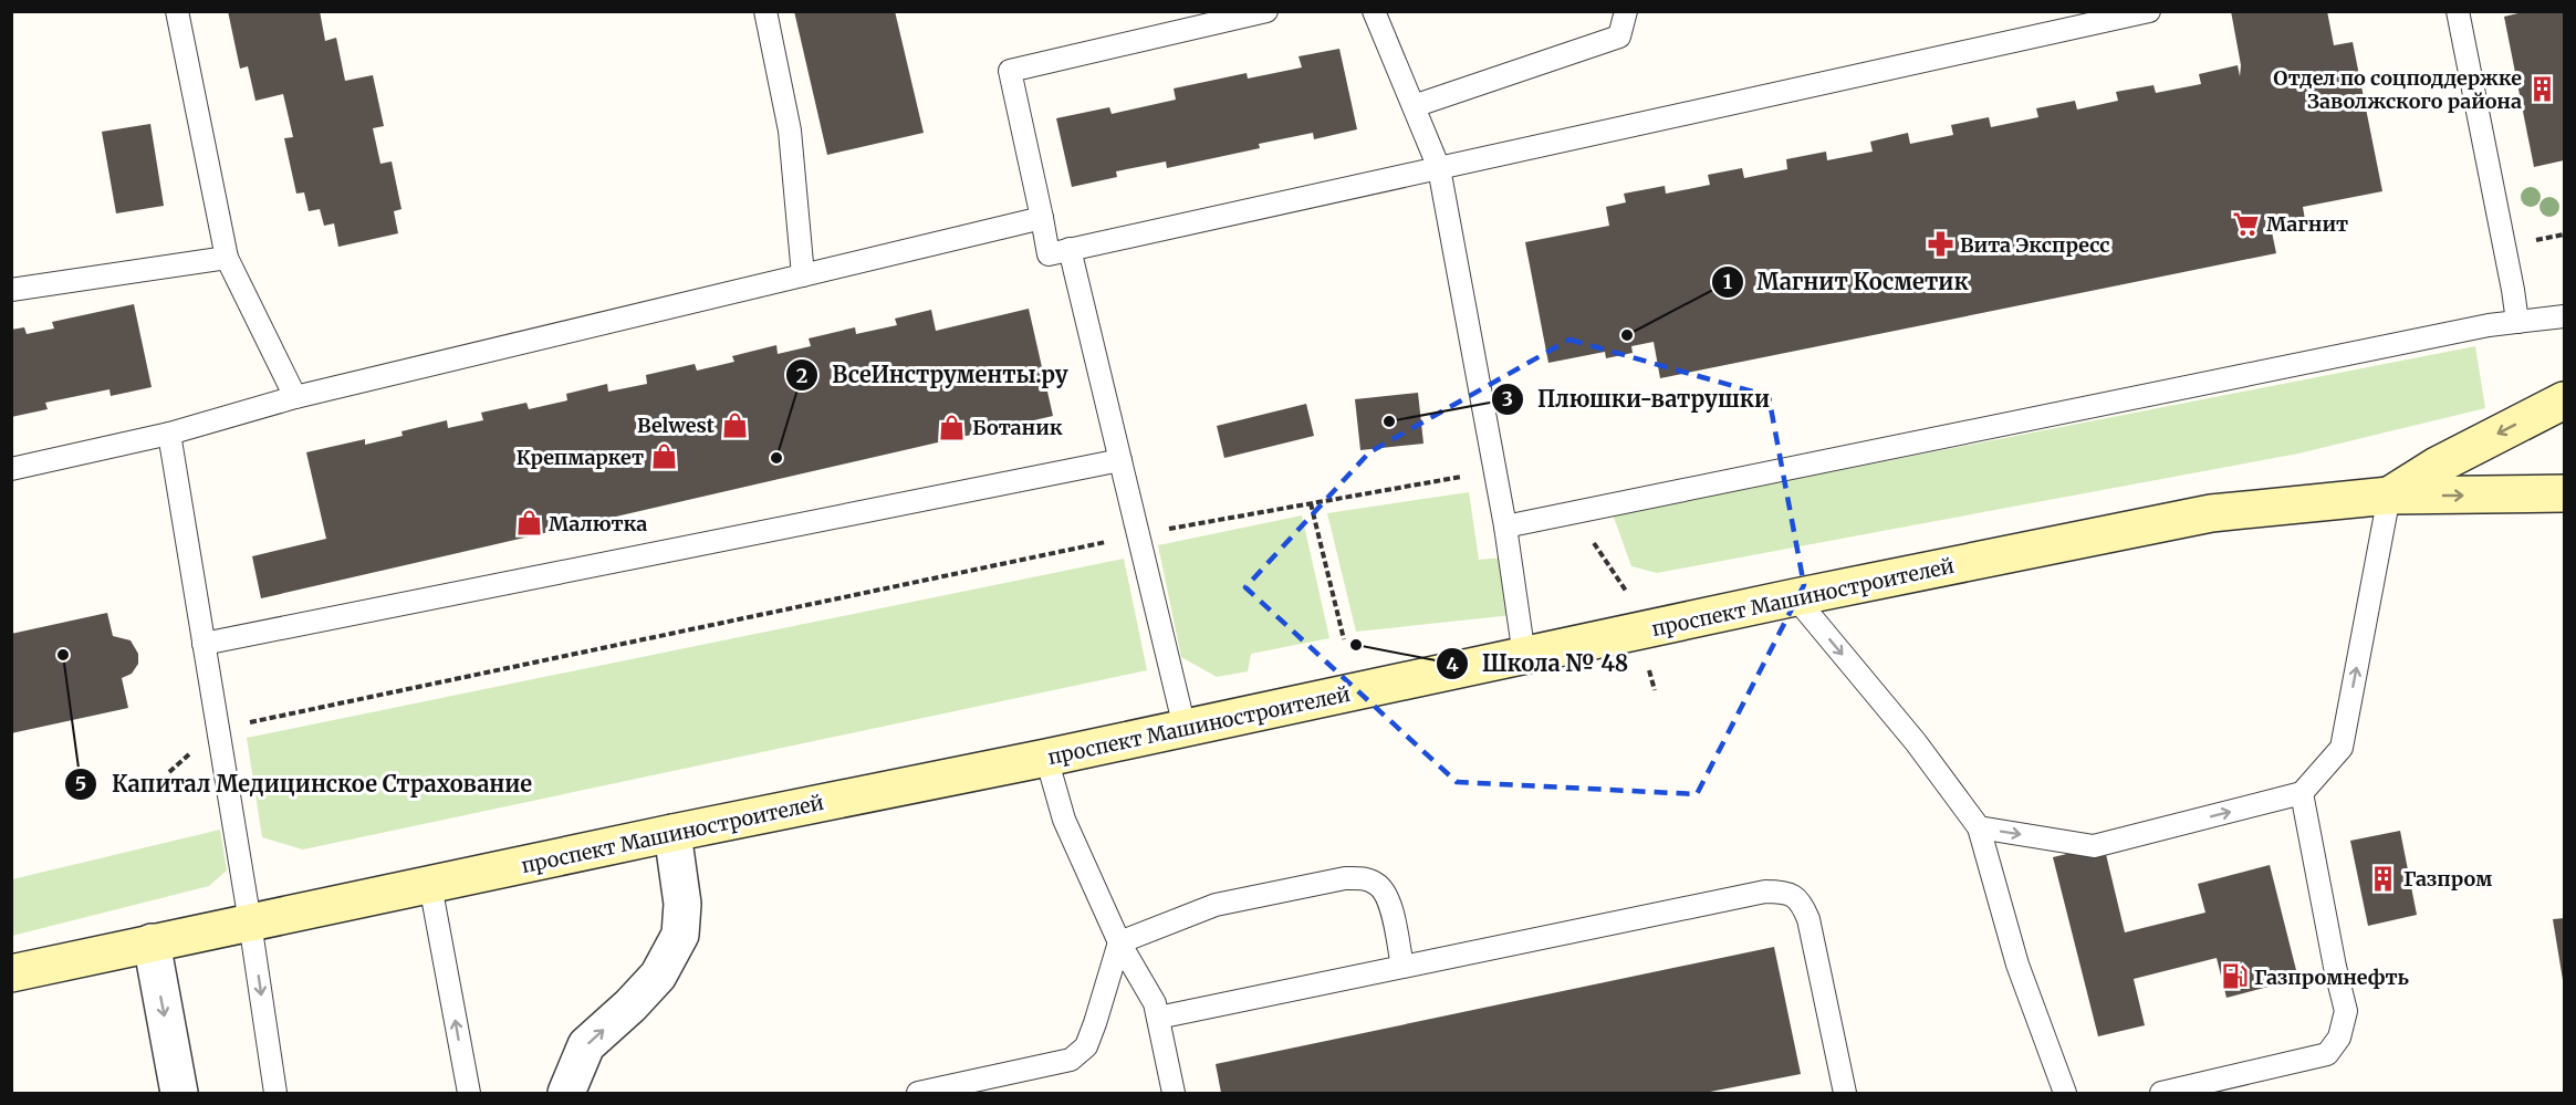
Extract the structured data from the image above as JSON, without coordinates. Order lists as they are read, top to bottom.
{
  "streets": {
    "street": ["проспект Машиностроителей"]
  },
  "places": {
    "building": ["Отдел по соцподдержке Заволжского района", "Газпром"],
    "supermarket": ["Магнит"],
    "pharmacy": ["Вита Экспресс"],
    "other": [
      "Магнит Косметик",
      "Плюшки-ватрушки",
      "ВсеИнструменты.ру",
      "Школа № 48",
      "Капитал Медицинское Страхование"
    ],
    "shop": [
      "Belwest",
      "Ботаник",
      "Крепмаркет",
      "Малютка"
    ],
    "fuel station": ["Газпромнефть"]
  }
}
